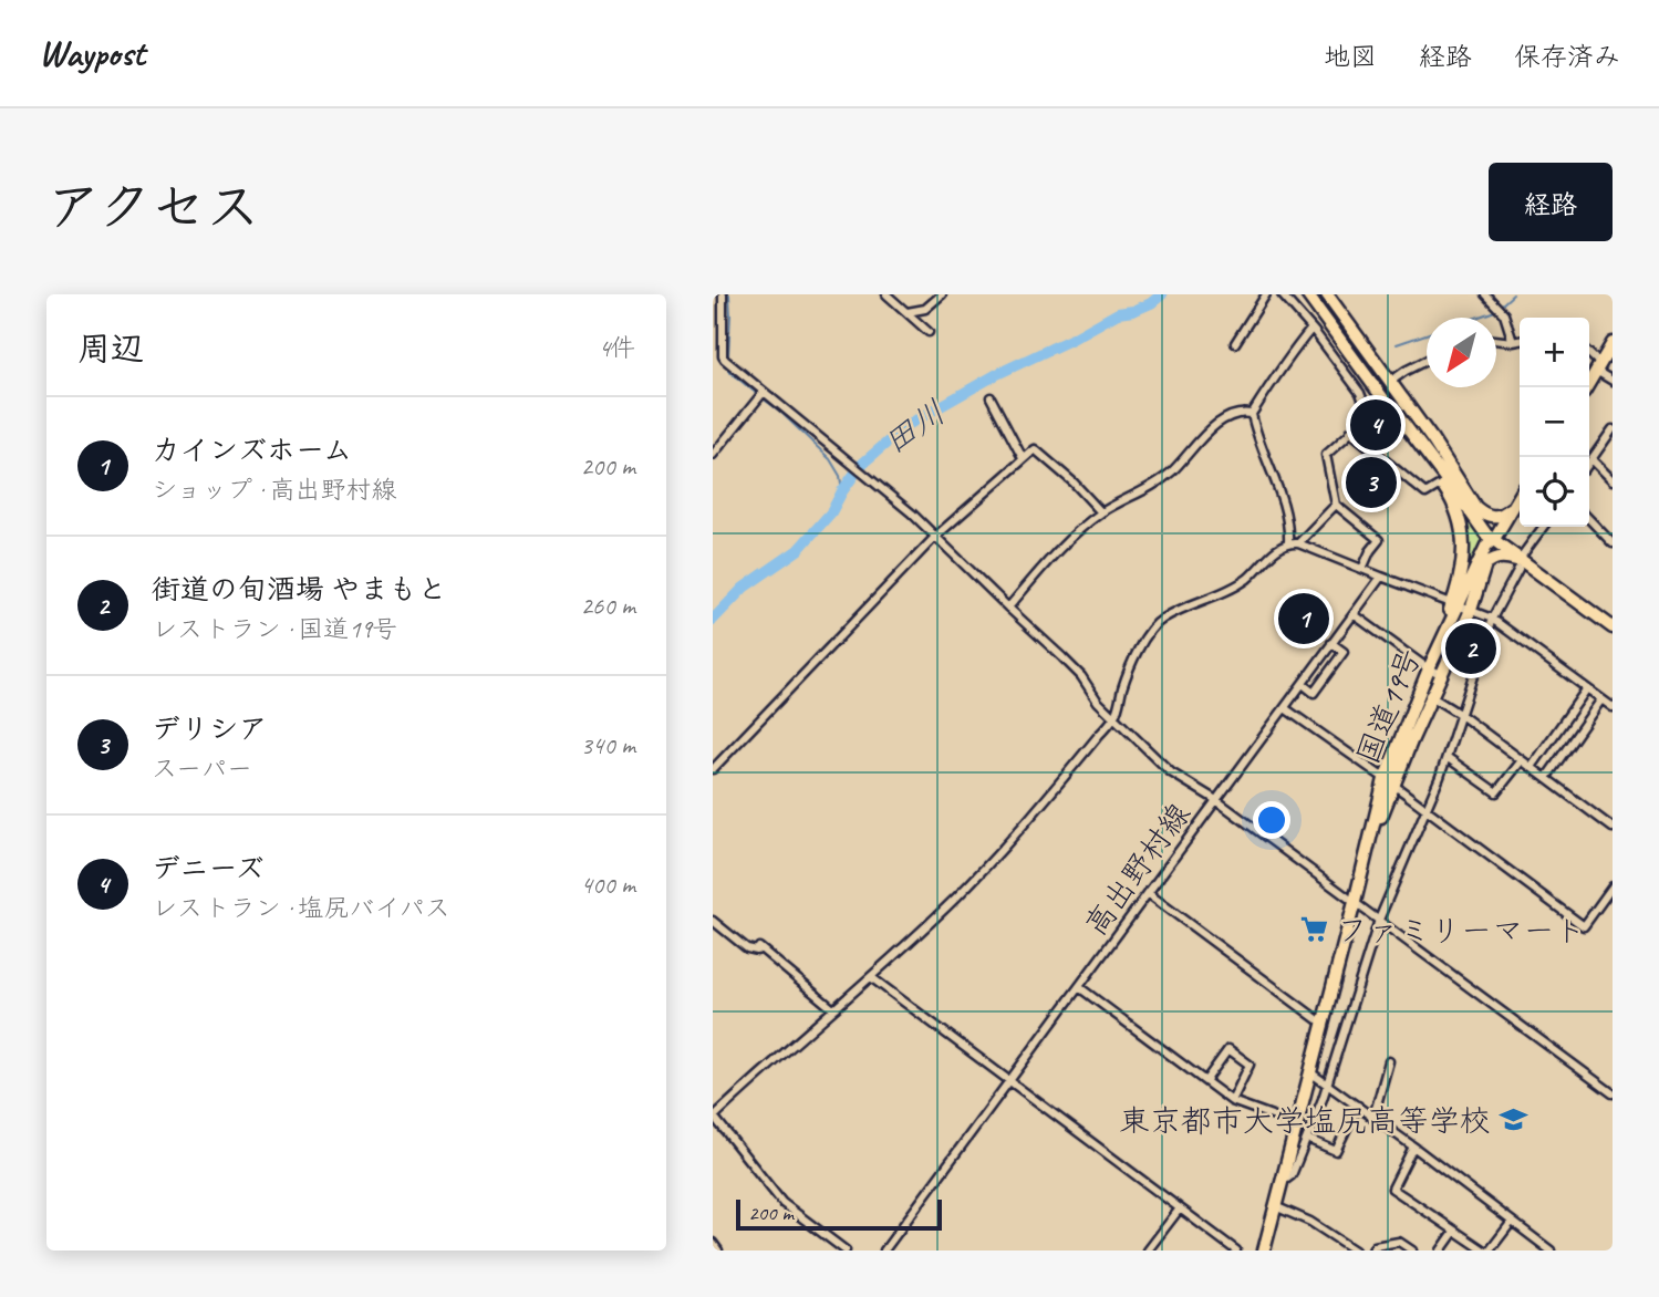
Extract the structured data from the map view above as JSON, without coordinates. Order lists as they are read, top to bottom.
{
  "streets": {
    "highway": ["国道19号"],
    "street": ["高出野村線"]
  },
  "water": ["田川"],
  "places": {
    "supermarket": ["ファミリーマート"],
    "school or university": ["東京都市大学塩尻高等学校"]
  },
  "scale_bar": "200 m",
  "north": "bottom left",
  "page": {
    "header": "Waypost",
    "nav": ["地図", "経路", "保存済み"],
    "title": "アクセス",
    "buttons": "経路",
    "heading": ["周辺", "4件"],
    "map_buttons": ["+", "−"],
    "list": [
      {
        "mark": "1",
        "name": "カインズホーム",
        "note": "ショップ · 高出野村線",
        "value": "200 m"
      },
      {
        "mark": "2",
        "name": "街道の旬酒場 やまもと",
        "note": "レストラン · 国道19号",
        "value": "260 m"
      },
      {
        "mark": "3",
        "name": "デリシア",
        "note": "スーパー",
        "value": "340 m"
      },
      {
        "mark": "4",
        "name": "デニーズ",
        "note": "レストラン · 塩尻バイパス",
        "value": "400 m"
      }
    ],
    "pins": [
      "4",
      "3",
      "1",
      "2"
    ],
    "scale": "200 m"
  }
}
